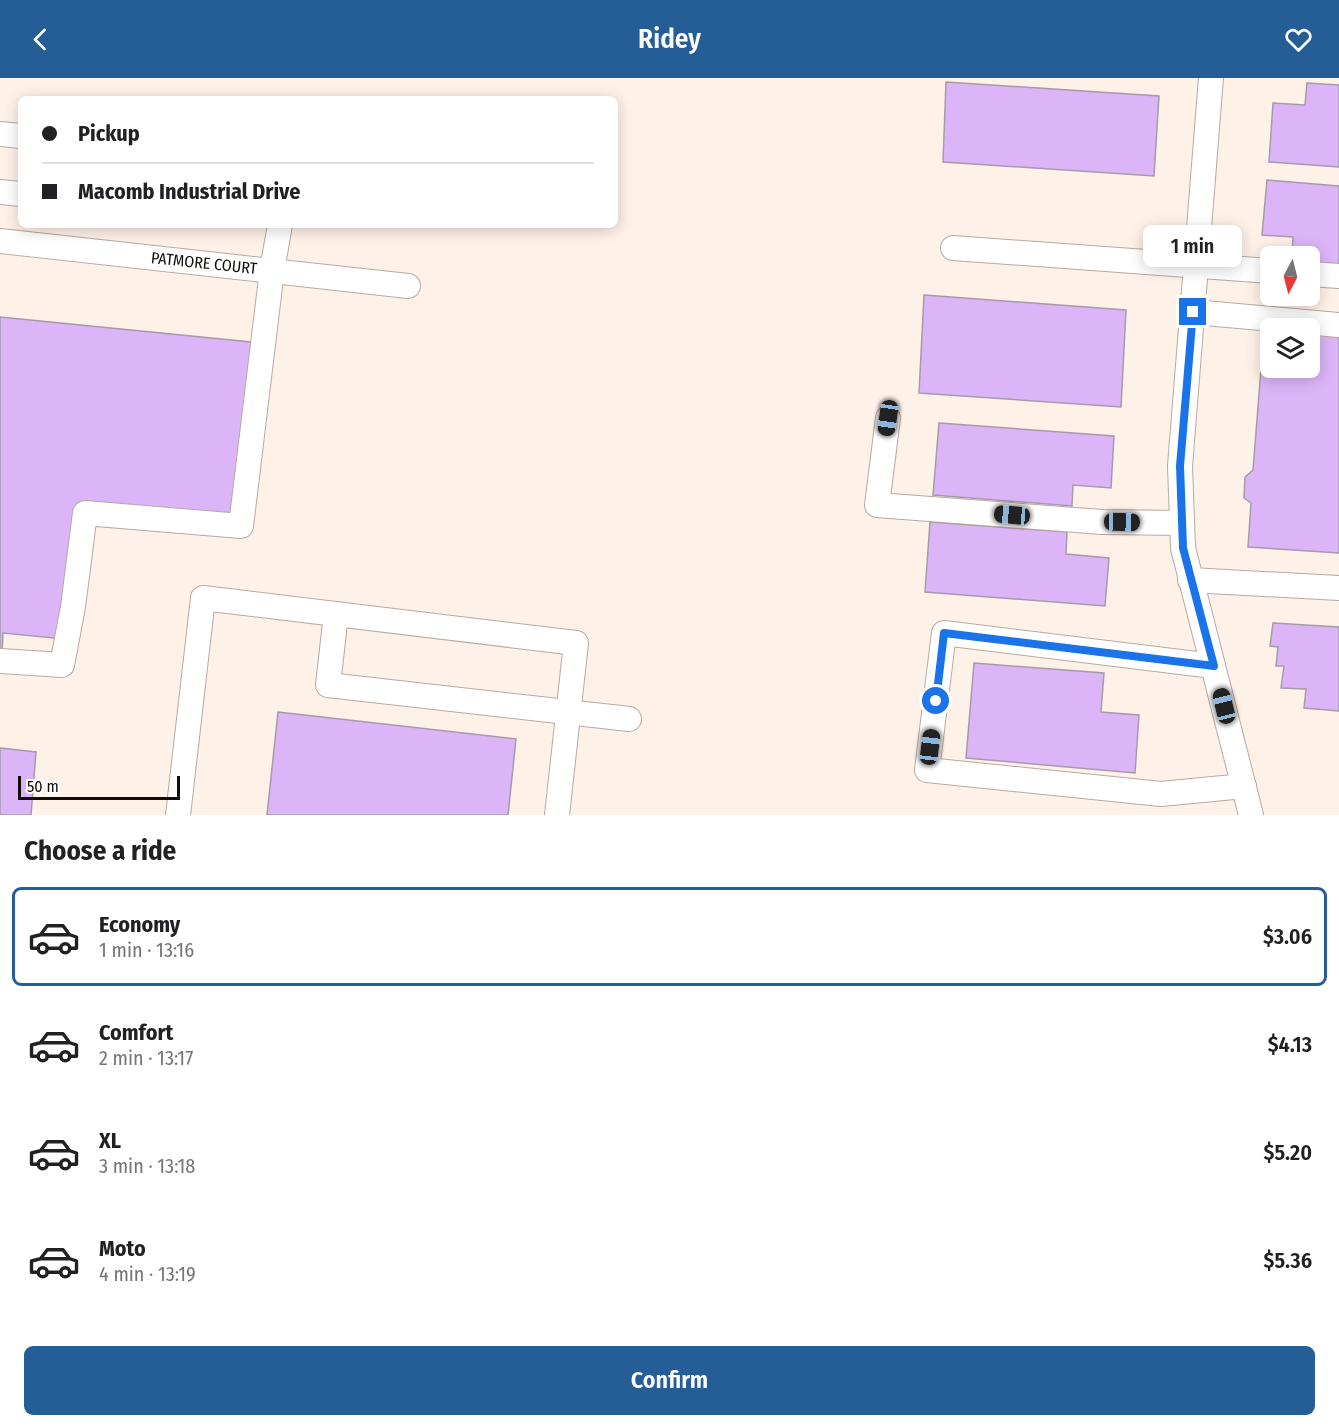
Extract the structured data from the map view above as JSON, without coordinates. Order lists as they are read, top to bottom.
{
  "streets": {
    "street": ["PATMORE COURT"]
  },
  "scale_bar": "50 m",
  "north": "bottom",
  "page": {
    "header": "Ridey",
    "banner": ["Pickup", "Macomb Industrial Drive"],
    "bubble": "1 min",
    "scale": "50 m",
    "heading": "Choose a ride",
    "list": [
      {
        "name": "Economy",
        "note": "1 min · 13:16",
        "value": "$3.06"
      },
      {
        "name": "Comfort",
        "note": "2 min · 13:17",
        "value": "$4.13"
      },
      {
        "name": "XL",
        "note": "3 min · 13:18",
        "value": "$5.20"
      },
      {
        "name": "Moto",
        "note": "4 min · 13:19",
        "value": "$5.36"
      }
    ],
    "buttons": "Confirm"
  }
}
